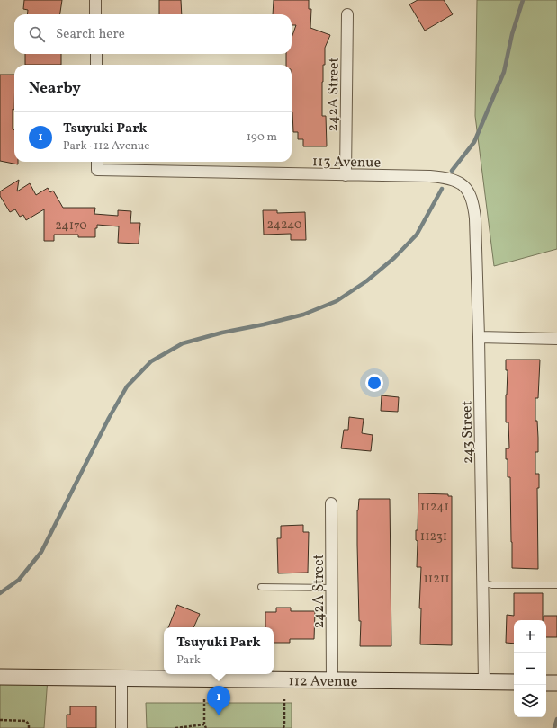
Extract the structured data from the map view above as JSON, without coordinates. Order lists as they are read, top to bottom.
{
  "streets": {
    "main road": ["112 Avenue"],
    "street": ["242A Street", "113 Avenue", "243 Street"]
  },
  "crossings": [
    ["242A Street", "113 Avenue"],
    ["242A Street", "112 Avenue"],
    ["113 Avenue", "243 Street"],
    ["243 Street", "112 Avenue"]
  ],
  "house_numbers": [
    "24240",
    "24170",
    "11241",
    "11231",
    "11211"
  ],
  "page": {
    "search": "Search here",
    "heading": "Nearby",
    "list": [
      {
        "mark": "1",
        "name": "Tsuyuki Park",
        "note": "Park · 112 Avenue",
        "value": "190 m"
      }
    ],
    "map_buttons": ["+", "−"],
    "popup": ["Tsuyuki Park", "Park"],
    "pins": "1"
  }
}
